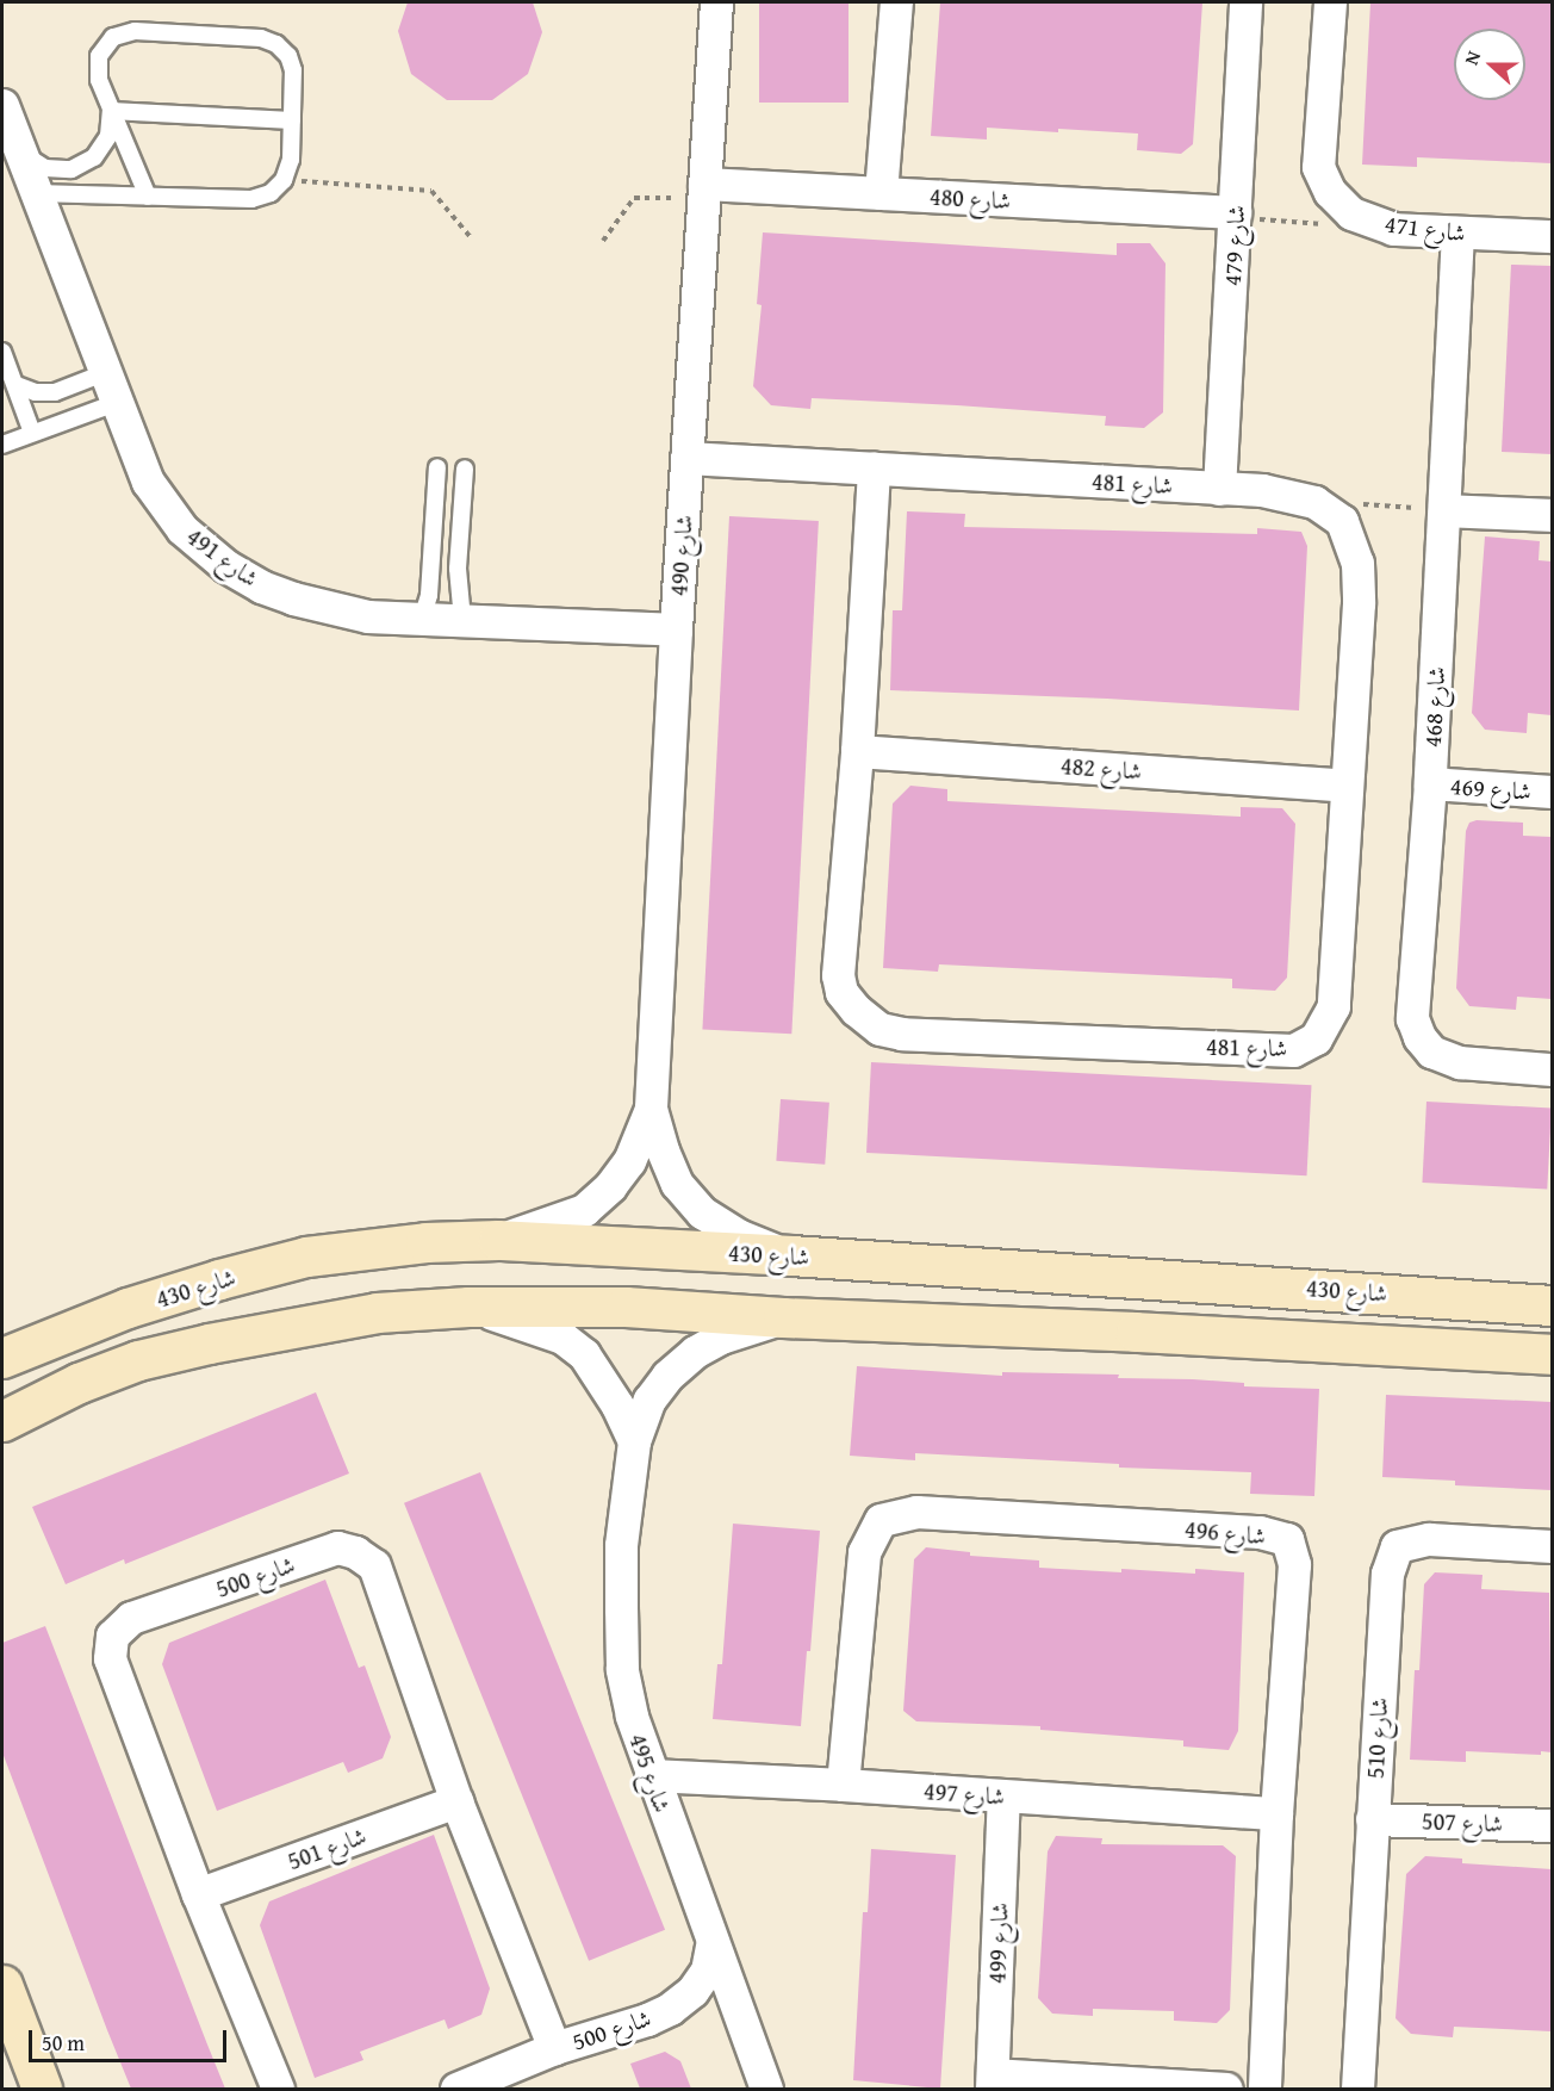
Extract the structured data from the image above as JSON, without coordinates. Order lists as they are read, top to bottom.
{
  "streets": {
    "street": [
      "شارع 480",
      "شارع 471",
      "شارع 479",
      "شارع 481",
      "شارع 490",
      "شارع 491",
      "شارع 468",
      "شارع 482",
      "شارع 469",
      "شارع 430",
      "شارع 496",
      "شارع 500",
      "شارع 510",
      "شارع 495",
      "شارع 497",
      "شارع 507",
      "شارع 501",
      "شارع 499"
    ]
  },
  "crossings": [
    ["شارع 480", "شارع 479"],
    ["شارع 480", "شارع 490"],
    ["شارع 471", "شارع 468"],
    ["شارع 479", "شارع 481"],
    ["شارع 481", "شارع 490"],
    ["شارع 481", "شارع 482"],
    ["شارع 490", "شارع 491"],
    ["شارع 490", "شارع 430"],
    ["شارع 468", "شارع 469"],
    ["شارع 496", "شارع 497"],
    ["شارع 500", "شارع 495"],
    ["شارع 500", "شارع 501"],
    ["شارع 510", "شارع 507"],
    ["شارع 495", "شارع 497"],
    ["شارع 497", "شارع 499"]
  ],
  "scale_bar": "50 m",
  "north": "left"
}
